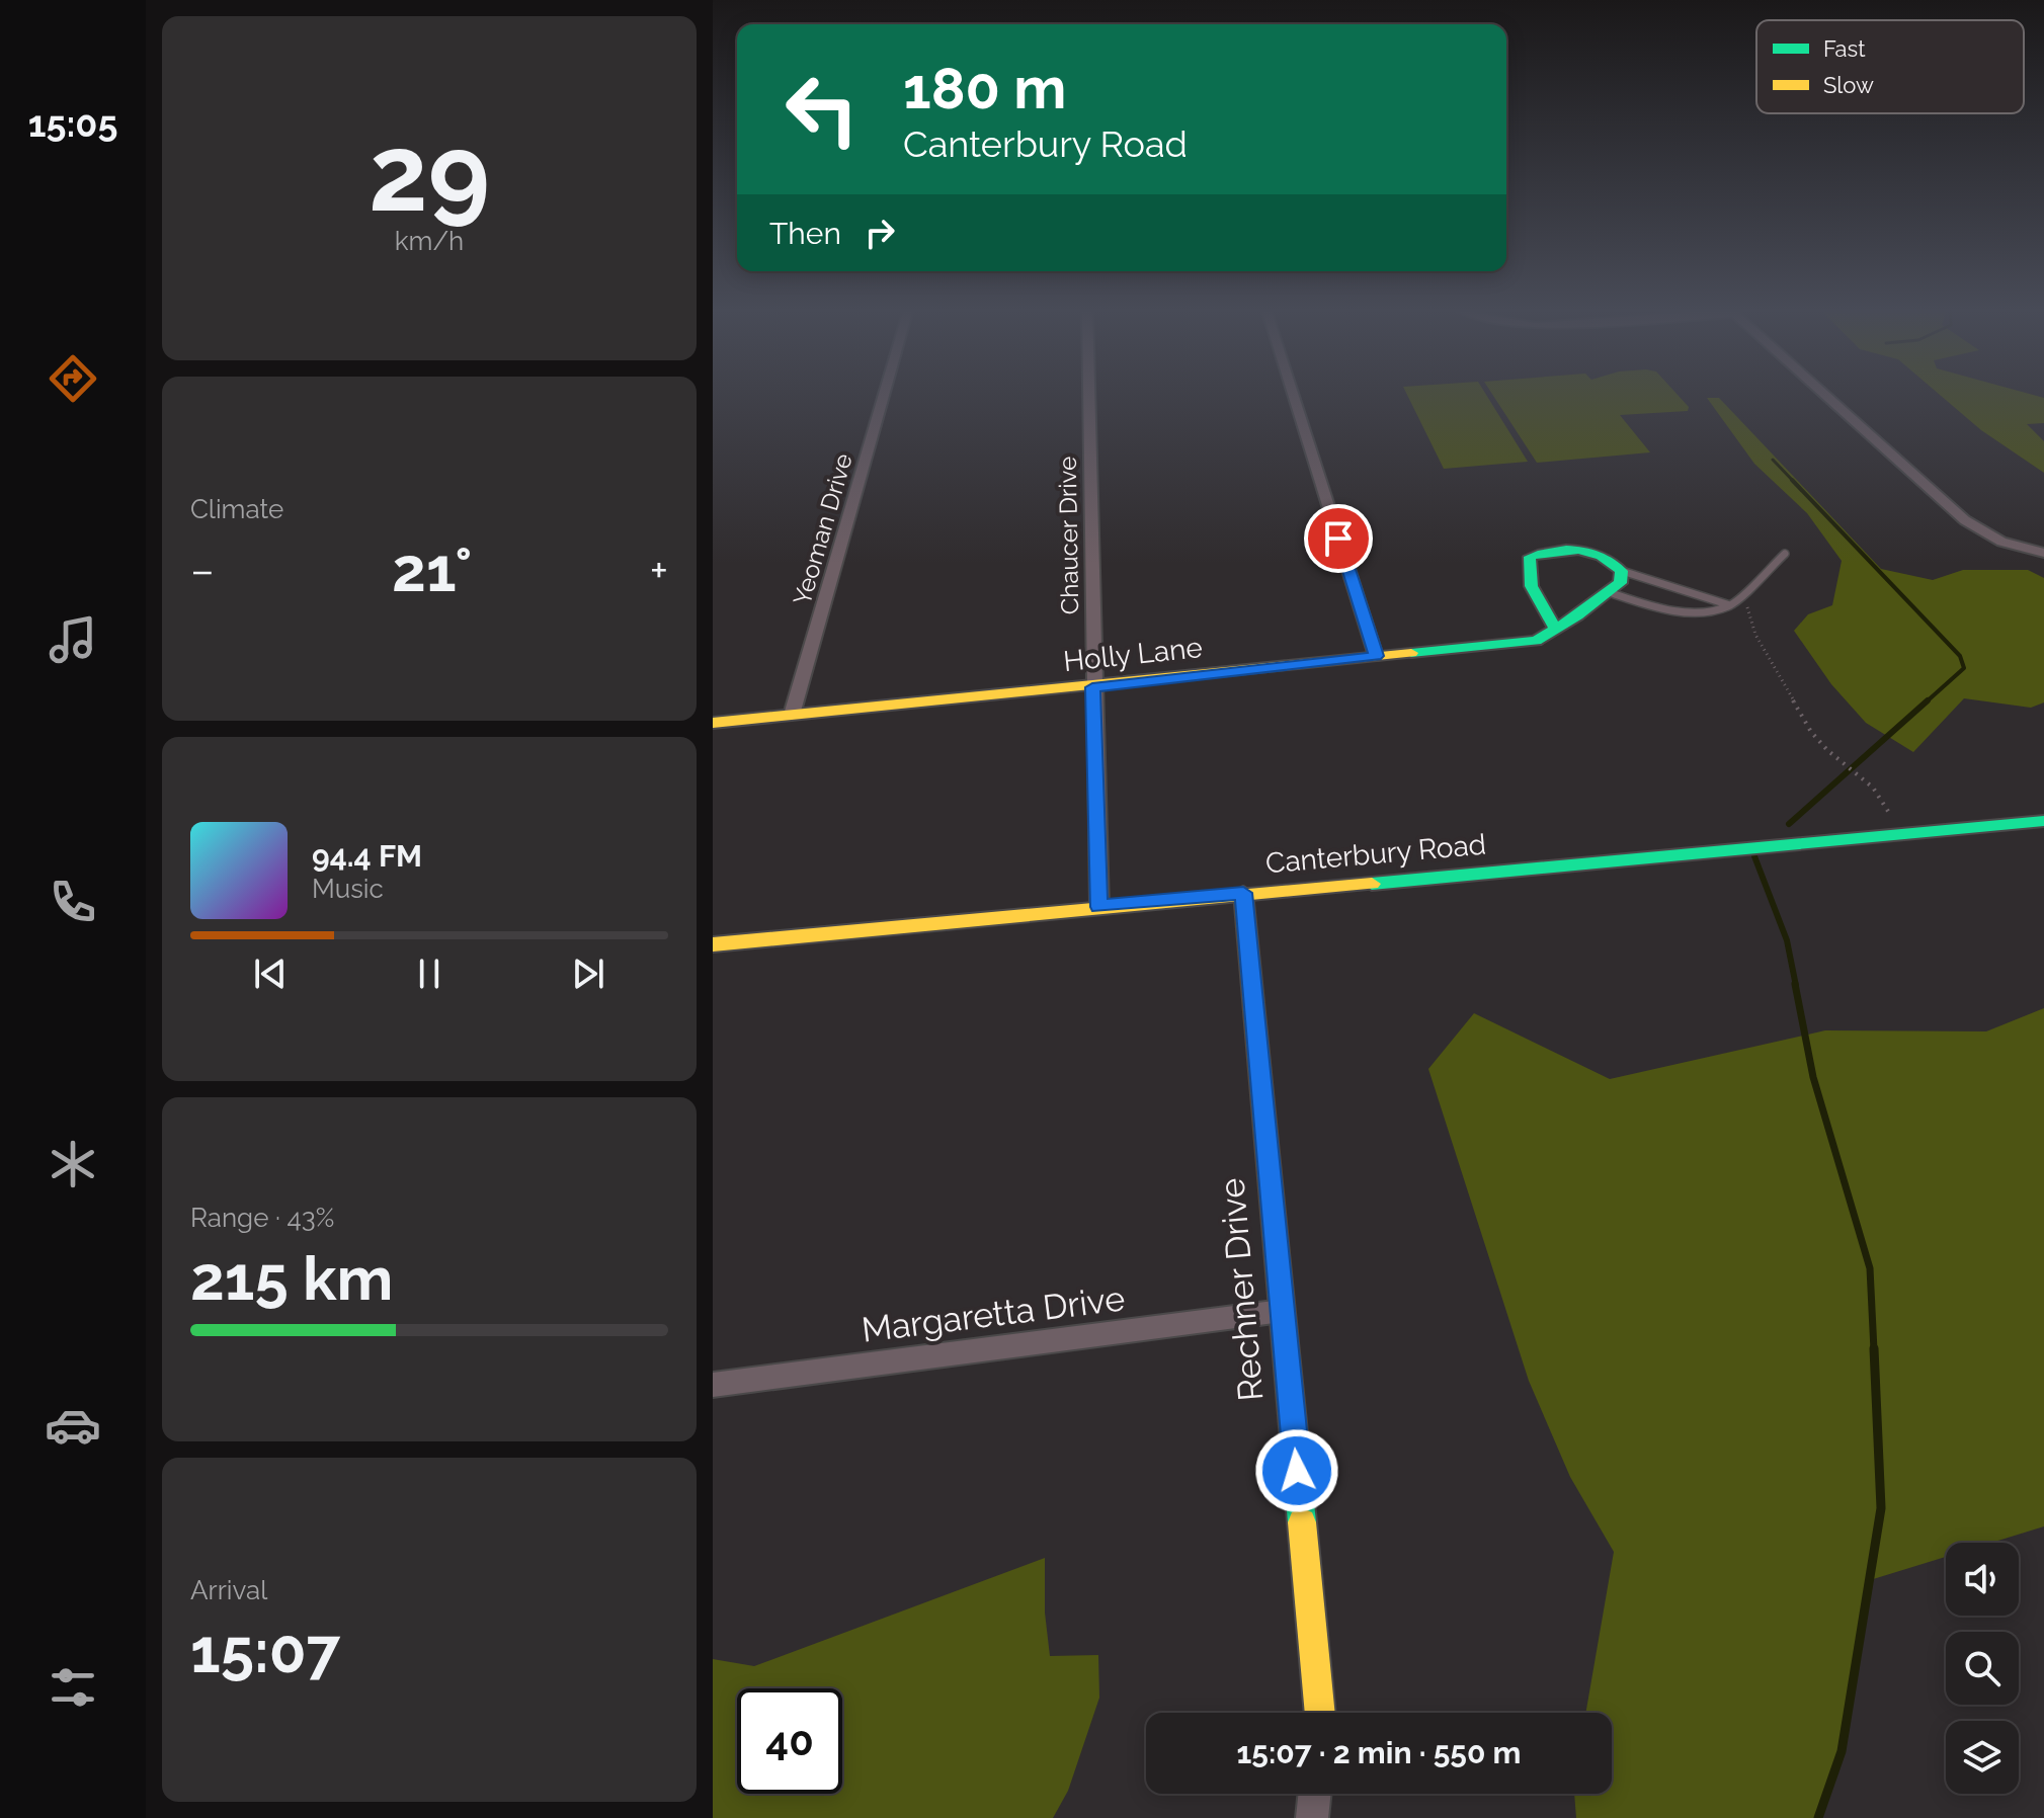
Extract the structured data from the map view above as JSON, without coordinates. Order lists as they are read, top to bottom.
{
  "streets": {
    "street": [
      "Yeoman Drive",
      "Chaucer Drive",
      "Holly Lane",
      "Canterbury Road",
      "Rechner Drive",
      "Margaretta Drive"
    ]
  },
  "crossings": [
    ["Yeoman Drive", "Holly Lane"],
    ["Chaucer Drive", "Holly Lane"],
    ["Chaucer Drive", "Canterbury Road"],
    ["Canterbury Road", "Rechner Drive"],
    ["Rechner Drive", "Margaretta Drive"]
  ],
  "legend": ["Fast", "Slow"],
  "page": {
    "tabs": "15:05",
    "tile": [
      ["29", "km/h"],
      "Climate",
      ["Range · 43%", "215 km"],
      ["Arrival", "15:07"]
    ],
    "turn": ["180 m", "Canterbury Road"],
    "then": "Then",
    "heat": ["−", "21°", "+"],
    "song": ["94.4 FM", "Music"],
    "limit": "40",
    "trip": "15:07 · 2 min · 550 m"
  }
}
